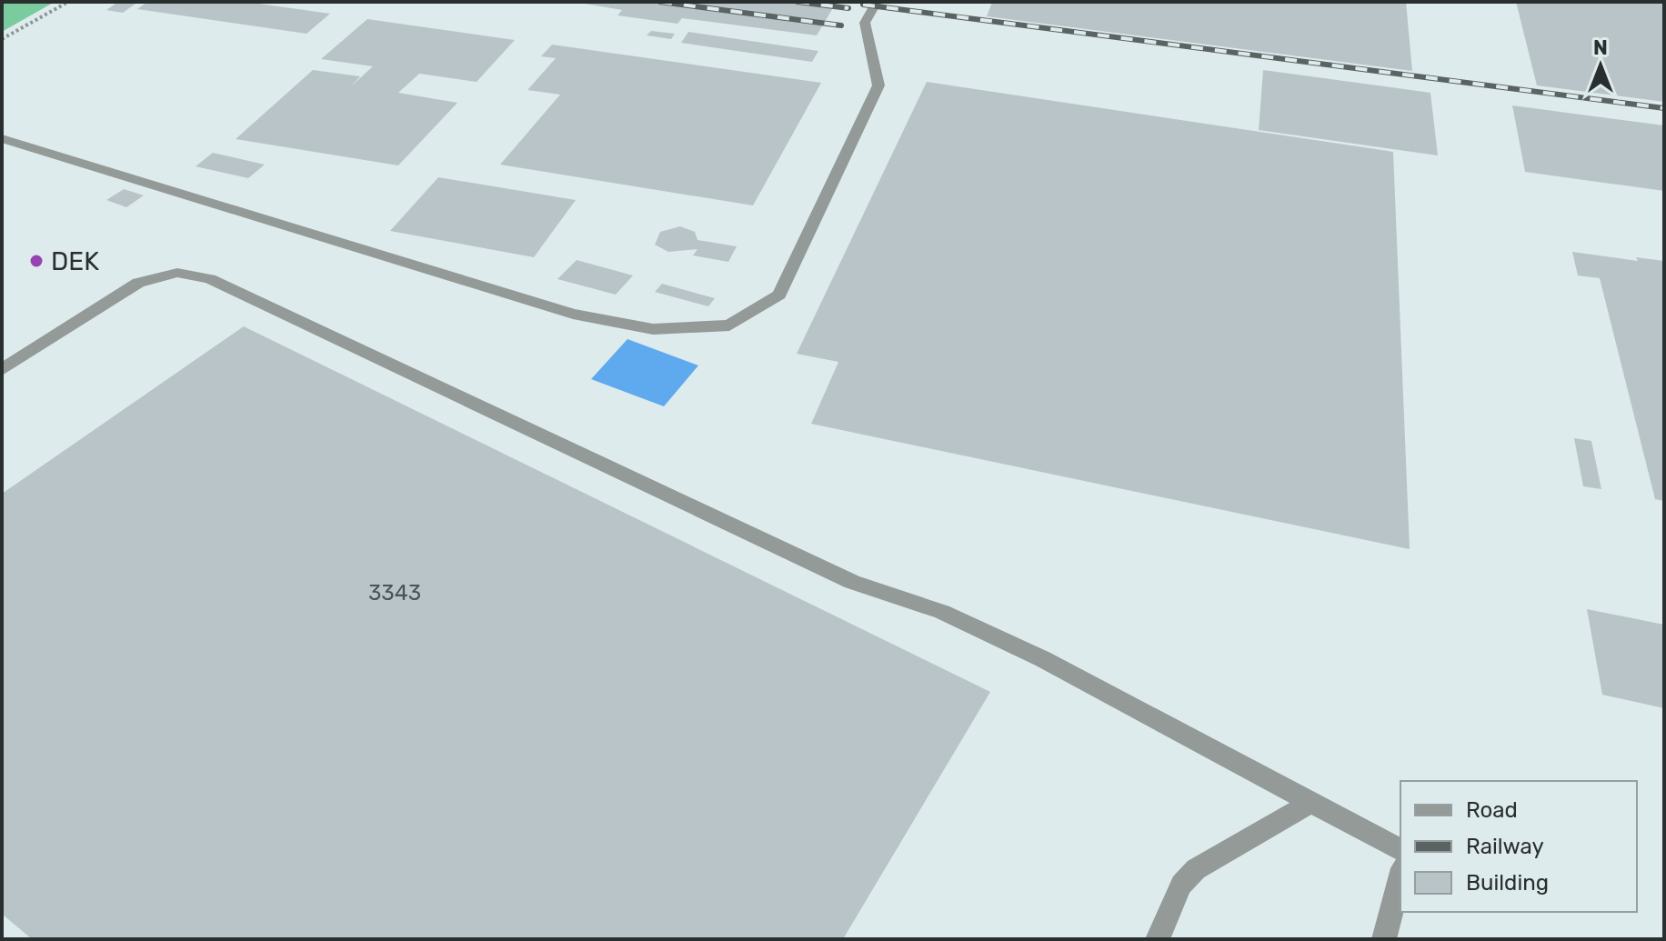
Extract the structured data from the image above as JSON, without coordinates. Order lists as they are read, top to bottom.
{
  "places": ["DEK"],
  "house_numbers": ["3343"],
  "legend": ["Road", "Railway", "Building"],
  "north": "top"
}
